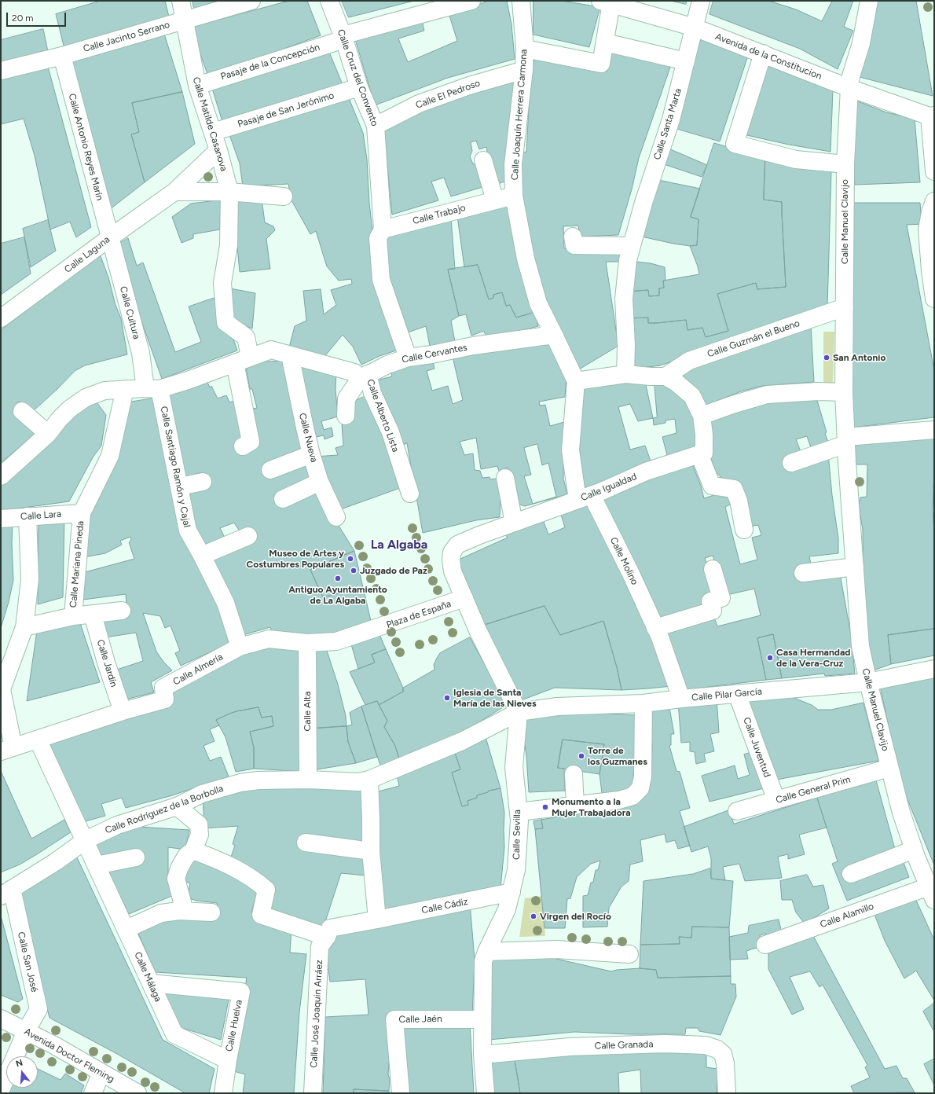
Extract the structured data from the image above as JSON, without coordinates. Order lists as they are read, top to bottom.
{
  "streets": {
    "street": [
      "Calle Jacinto Serrano",
      "Avenida de la Constitucion",
      "Pasaje de la Concepción",
      "Calle Cruz del Convento",
      "Calle El Pedroso",
      "Pasaje de San Jerónimo",
      "Calle Joaquín Herrera Carmona",
      "Calle Matilde Casanova",
      "Calle Santa Marta",
      "Calle Antonio Reyes Marín",
      "Calle Trabajo",
      "Calle Manuel Clavijo",
      "Calle Laguna",
      "Calle Cultura",
      "Calle Guzmán el Bueno",
      "Calle Cervantes",
      "Calle Alberto Lista",
      "Calle Nueva",
      "Calle Santiago Ramón y Cajal",
      "Calle Igualdad",
      "Calle Lara",
      "Calle Molino",
      "Calle Mariana Pineda",
      "Plaza de España",
      "Calle Jardín",
      "Calle Almería",
      "Calle Pilar García",
      "Calle Alta",
      "Calle Juventud",
      "Calle General Prim",
      "Calle Rodríguez de la Borbolla",
      "Calle Sevilla",
      "Calle Cádiz",
      "Calle Alamillo",
      "Calle San José",
      "Calle Málaga",
      "Calle José Joaquin Arráez",
      "Calle Jaén",
      "Calle Huelva",
      "Calle Granada",
      "Avenida Doctor Fleming"
    ]
  },
  "crossings": [
    ["Calle Jacinto Serrano", "Calle Matilde Casanova"],
    ["Calle Jacinto Serrano", "Calle Antonio Reyes Marín"],
    ["Avenida de la Constitucion", "Calle Santa Marta"],
    ["Avenida de la Constitucion", "Calle Manuel Clavijo"],
    ["Pasaje de la Concepción", "Calle Cruz del Convento"],
    ["Pasaje de la Concepción", "Calle Matilde Casanova"],
    ["Calle Cruz del Convento", "Calle El Pedroso"],
    ["Calle Cruz del Convento", "Pasaje de San Jerónimo"],
    ["Calle Cruz del Convento", "Calle Trabajo"],
    ["Calle Cruz del Convento", "Calle Cervantes"],
    ["Calle El Pedroso", "Calle Joaquín Herrera Carmona"],
    ["Pasaje de San Jerónimo", "Calle Matilde Casanova"],
    ["Calle Joaquín Herrera Carmona", "Calle Trabajo"],
    ["Calle Joaquín Herrera Carmona", "Calle Cervantes"],
    ["Calle Joaquín Herrera Carmona", "Calle Igualdad"],
    ["Calle Joaquín Herrera Carmona", "Calle Molino"],
    ["Calle Matilde Casanova", "Calle Laguna"],
    ["Calle Antonio Reyes Marín", "Calle Laguna"],
    ["Calle Antonio Reyes Marín", "Calle Cultura"],
    ["Calle Manuel Clavijo", "Calle Guzmán el Bueno"],
    ["Calle Manuel Clavijo", "Calle Pilar García"],
    ["Calle Manuel Clavijo", "Calle General Prim"],
    ["Calle Manuel Clavijo", "Calle Alamillo"],
    ["Calle Laguna", "Calle Cultura"],
    ["Calle Cultura", "Calle Santiago Ramón y Cajal"],
    ["Calle Cervantes", "Calle Alberto Lista"],
    ["Calle Santiago Ramón y Cajal", "Calle Almería"],
    ["Calle Igualdad", "Calle Molino"],
    ["Calle Igualdad", "Plaza de España"],
    ["Calle Lara", "Calle Mariana Pineda"],
    ["Calle Molino", "Calle Pilar García"],
    ["Plaza de España", "Calle Almería"],
    ["Calle Jardín", "Calle Almería"],
    ["Calle Almería", "Calle Alta"],
    ["Calle Almería", "Calle Málaga"],
    ["Calle Pilar García", "Calle Juventud"],
    ["Calle Pilar García", "Calle Rodríguez de la Borbolla"],
    ["Calle Pilar García", "Calle Sevilla"],
    ["Calle Alta", "Calle Rodríguez de la Borbolla"],
    ["Calle Juventud", "Calle General Prim"],
    ["Calle Rodríguez de la Borbolla", "Calle Sevilla"],
    ["Calle Rodríguez de la Borbolla", "Calle San José"],
    ["Calle Rodríguez de la Borbolla", "Calle Málaga"],
    ["Calle Sevilla", "Calle Cádiz"],
    ["Calle Sevilla", "Calle Jaén"],
    ["Calle Sevilla", "Calle Granada"],
    ["Calle Cádiz", "Calle José Joaquin Arráez"],
    ["Calle San José", "Avenida Doctor Fleming"],
    ["Calle Málaga", "Calle Huelva"]
  ],
  "districts": ["La Algaba"],
  "places": [
    "San Antonio",
    "Museo de Artes y Costumbres Populares",
    "Juzgado de Paz",
    "Antiguo Ayuntamiento de La Algaba",
    "Casa Hermandad de la Vera-Cruz",
    "Iglesia de Santa María de las Nieves",
    "Torre de los Guzmanes",
    "Monumento a la Mujer Trabajadora",
    "Virgen del Rocío"
  ],
  "scale_bar": "20 m",
  "north": "top"
}
